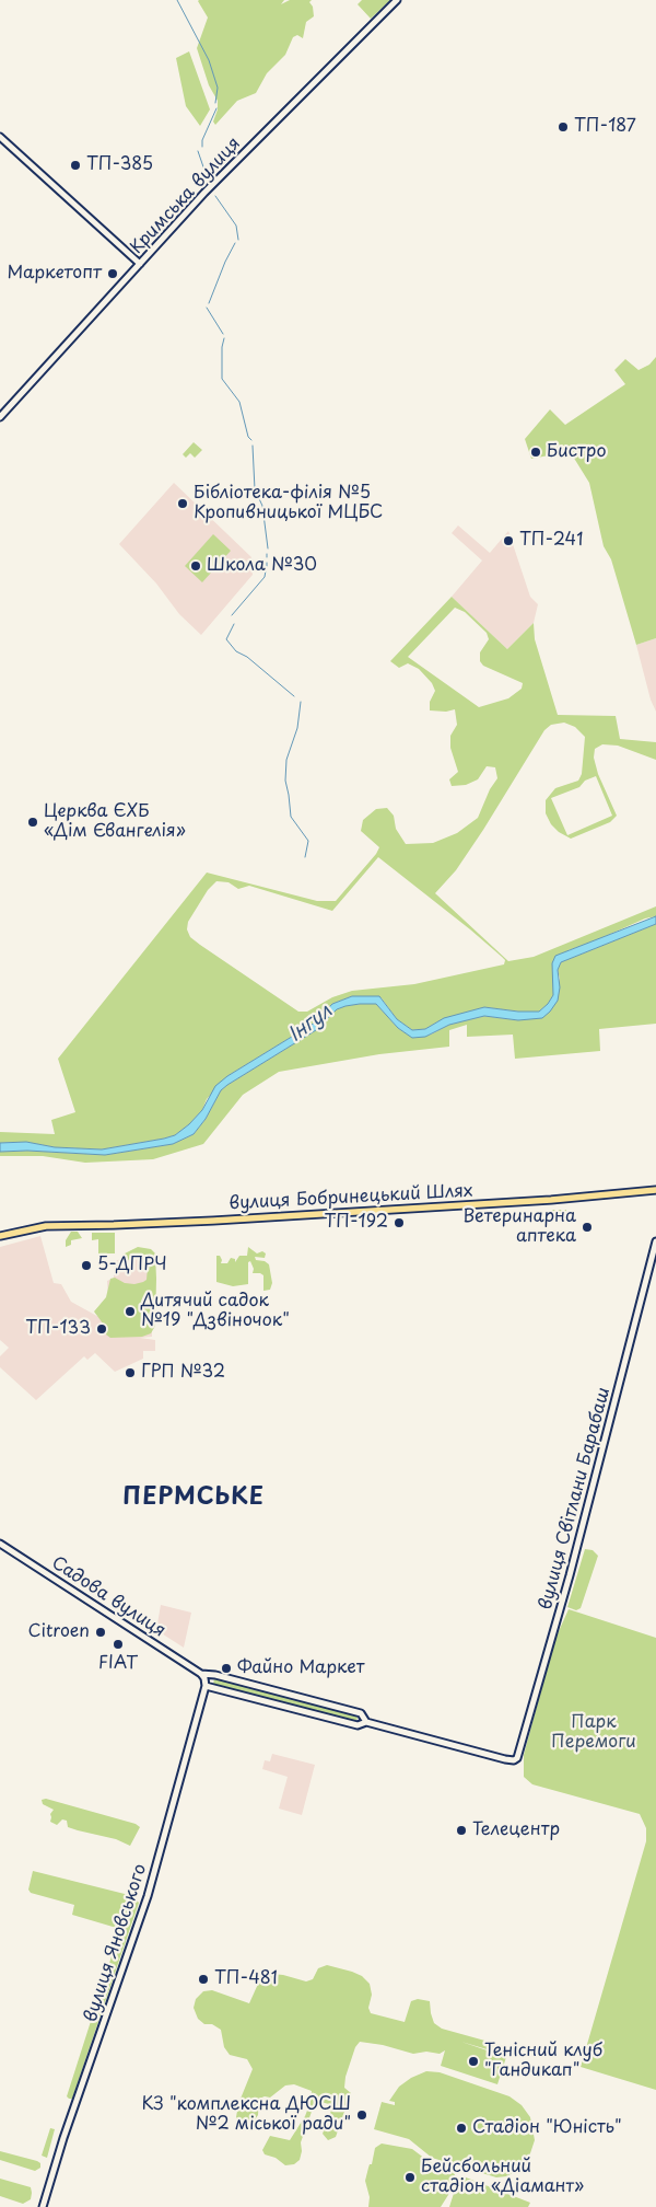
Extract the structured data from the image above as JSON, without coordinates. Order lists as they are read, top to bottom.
{
  "streets": {
    "main road": ["вулиця Бобринецький Шлях"],
    "street": [
      "Кримська вулиця",
      "вулиця Світлани Барабаш",
      "Садова вулиця",
      "вулиця Яновського"
    ]
  },
  "districts": ["ПЕРМСЬКЕ"],
  "water": ["Інгул"],
  "parks": ["Парк Перемоги"],
  "places": [
    "ТП-187",
    "ТП-385",
    "Маркетопт",
    "Бистро",
    "Бібліотека-філія №5 Кропивницької МЦБС",
    "ТП-241",
    "Школа №30",
    "Церква ЄХБ «Дім Євангелія»",
    "ТП-192",
    "Ветеринарна аптека",
    "5-ДПРЧ",
    "Дитячий садок №19 \"Дзвіночок\"",
    "ТП-133",
    "ГРП №32",
    "Citroen",
    "FIAT",
    "Файно Маркет",
    "Телецентр",
    "ТП-481",
    "Тенісний клуб \"Гандикап\"",
    "КЗ \"комплексна ДЮСШ №2 міської ради\"",
    "Стадіон \"Юність\"",
    "Бейсбольний стадіон «Діамант»"
  ]
}
